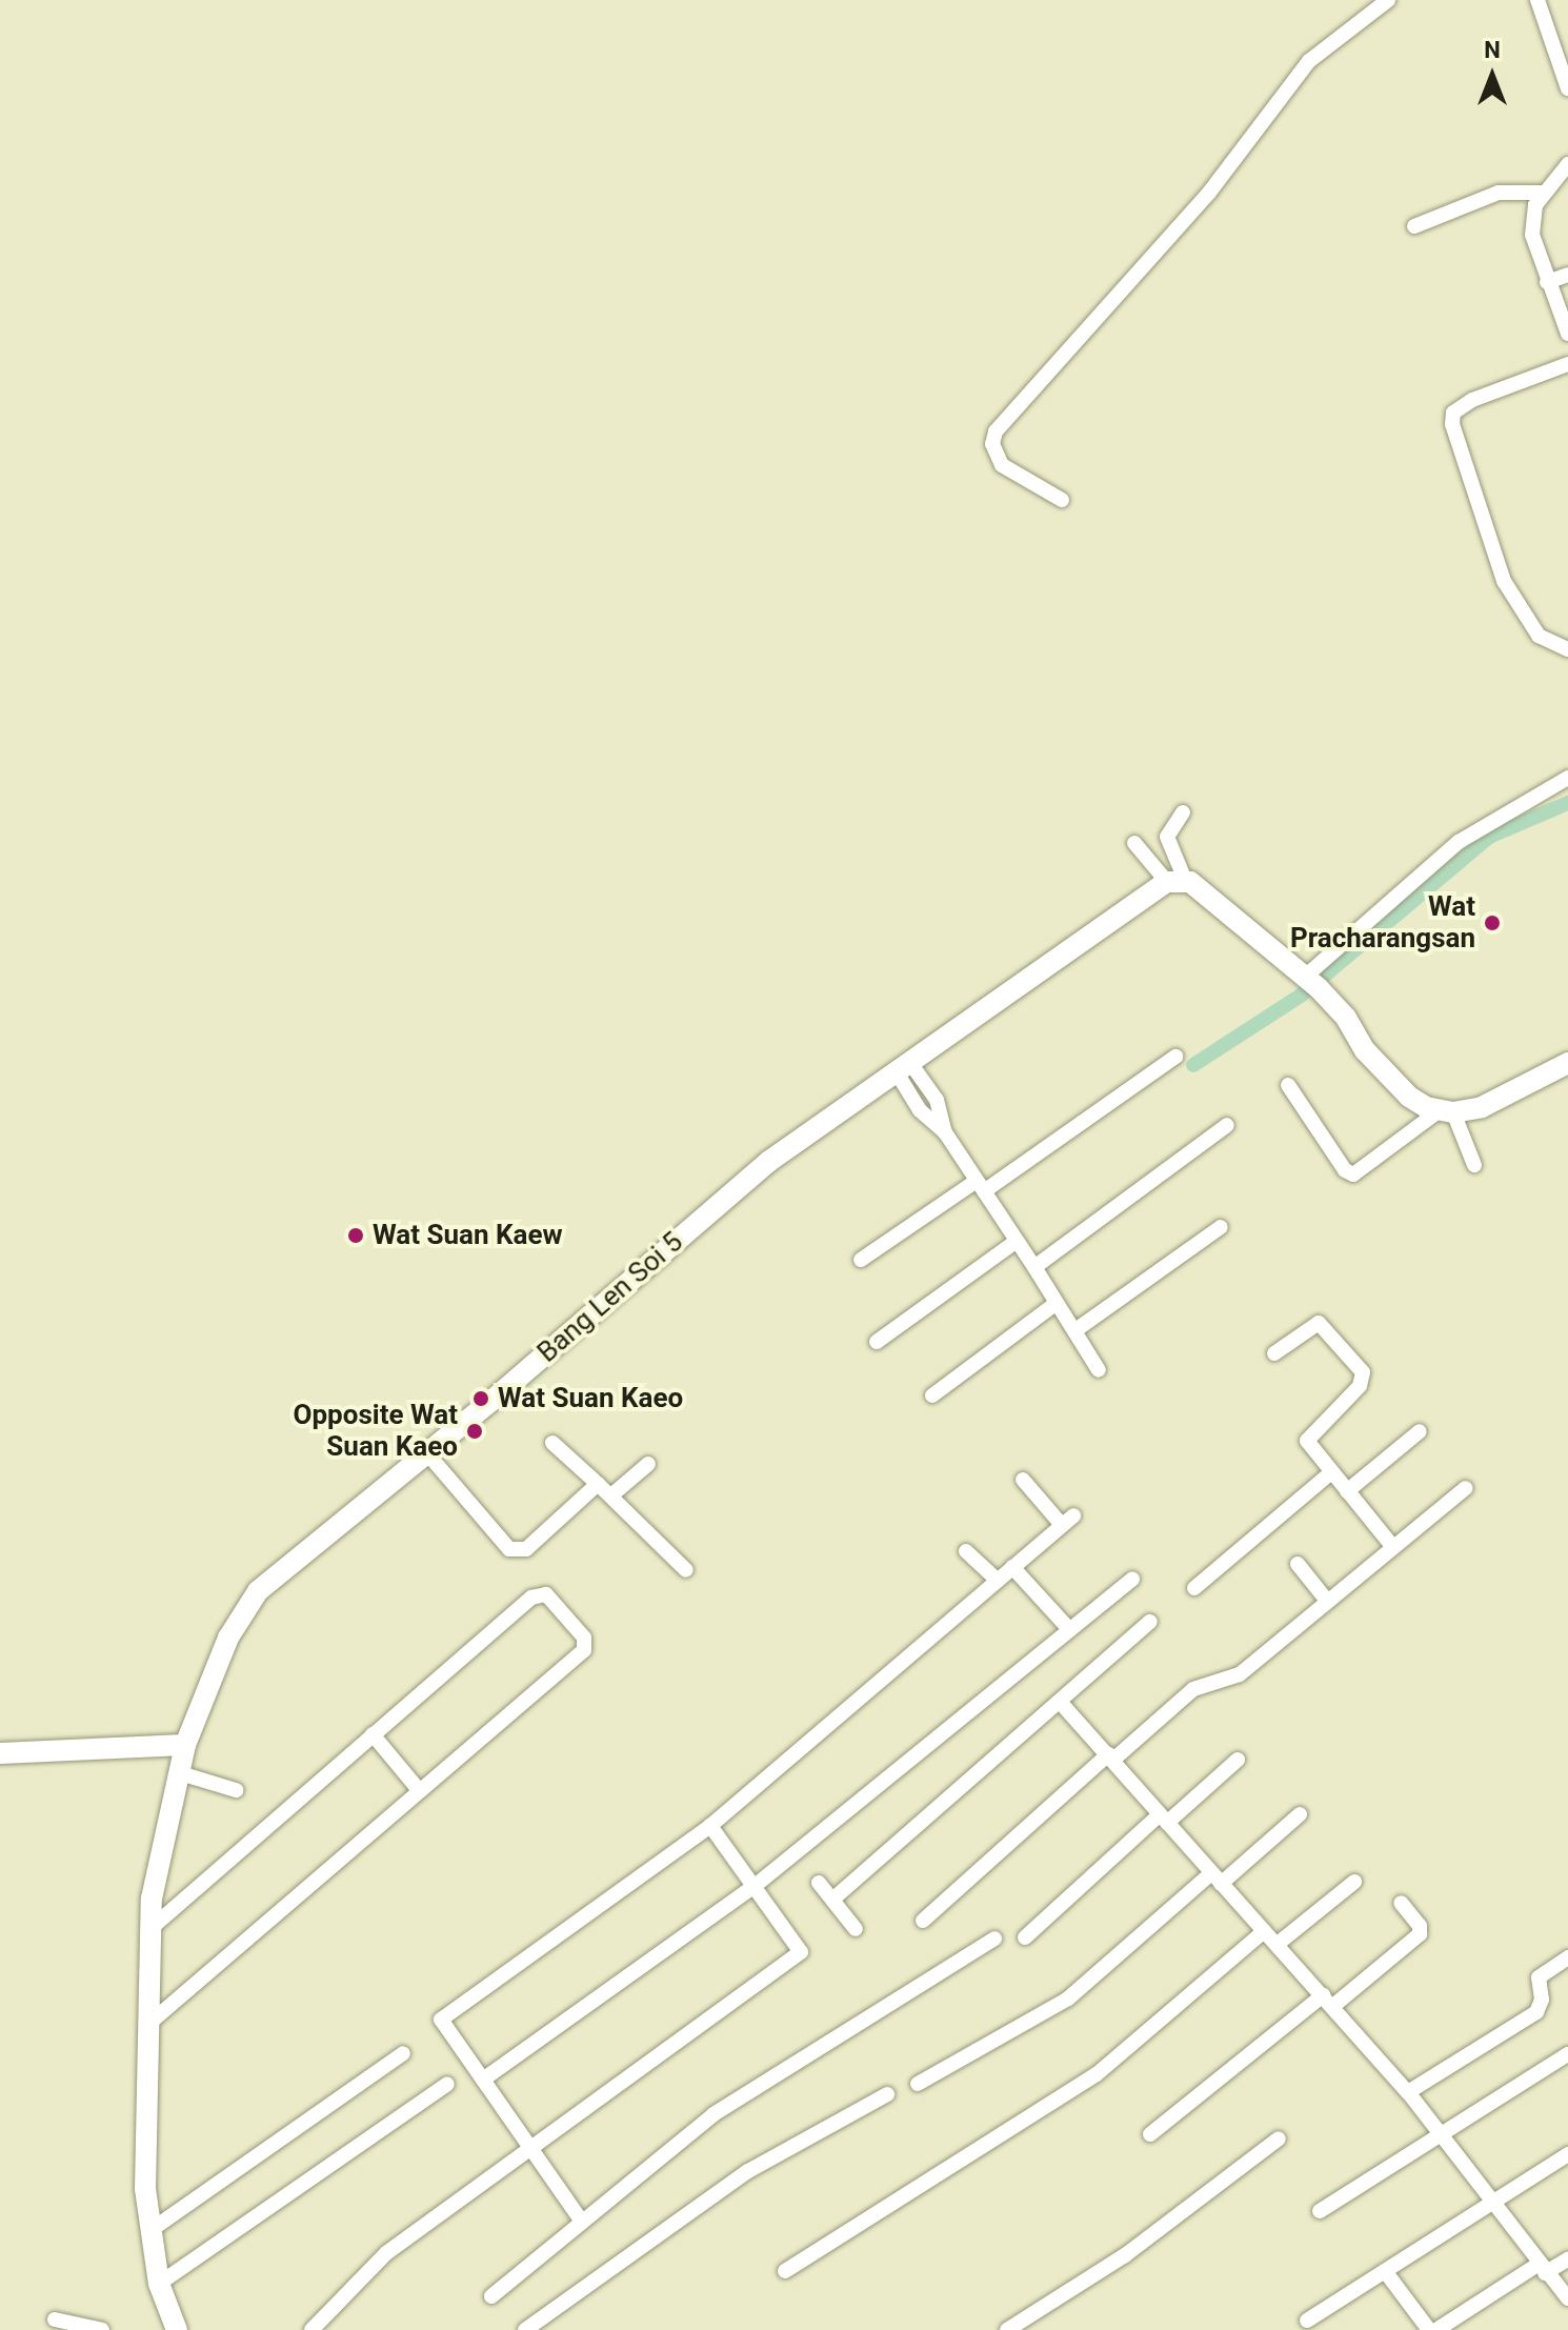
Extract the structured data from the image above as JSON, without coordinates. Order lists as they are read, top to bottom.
{
  "streets": {
    "street": ["Bang Len Soi 5"]
  },
  "places": [
    "Wat Pracharangsan",
    "Wat Suan Kaew",
    "Wat Suan Kaeo",
    "Opposite Wat Suan Kaeo"
  ],
  "north": "top"
}
